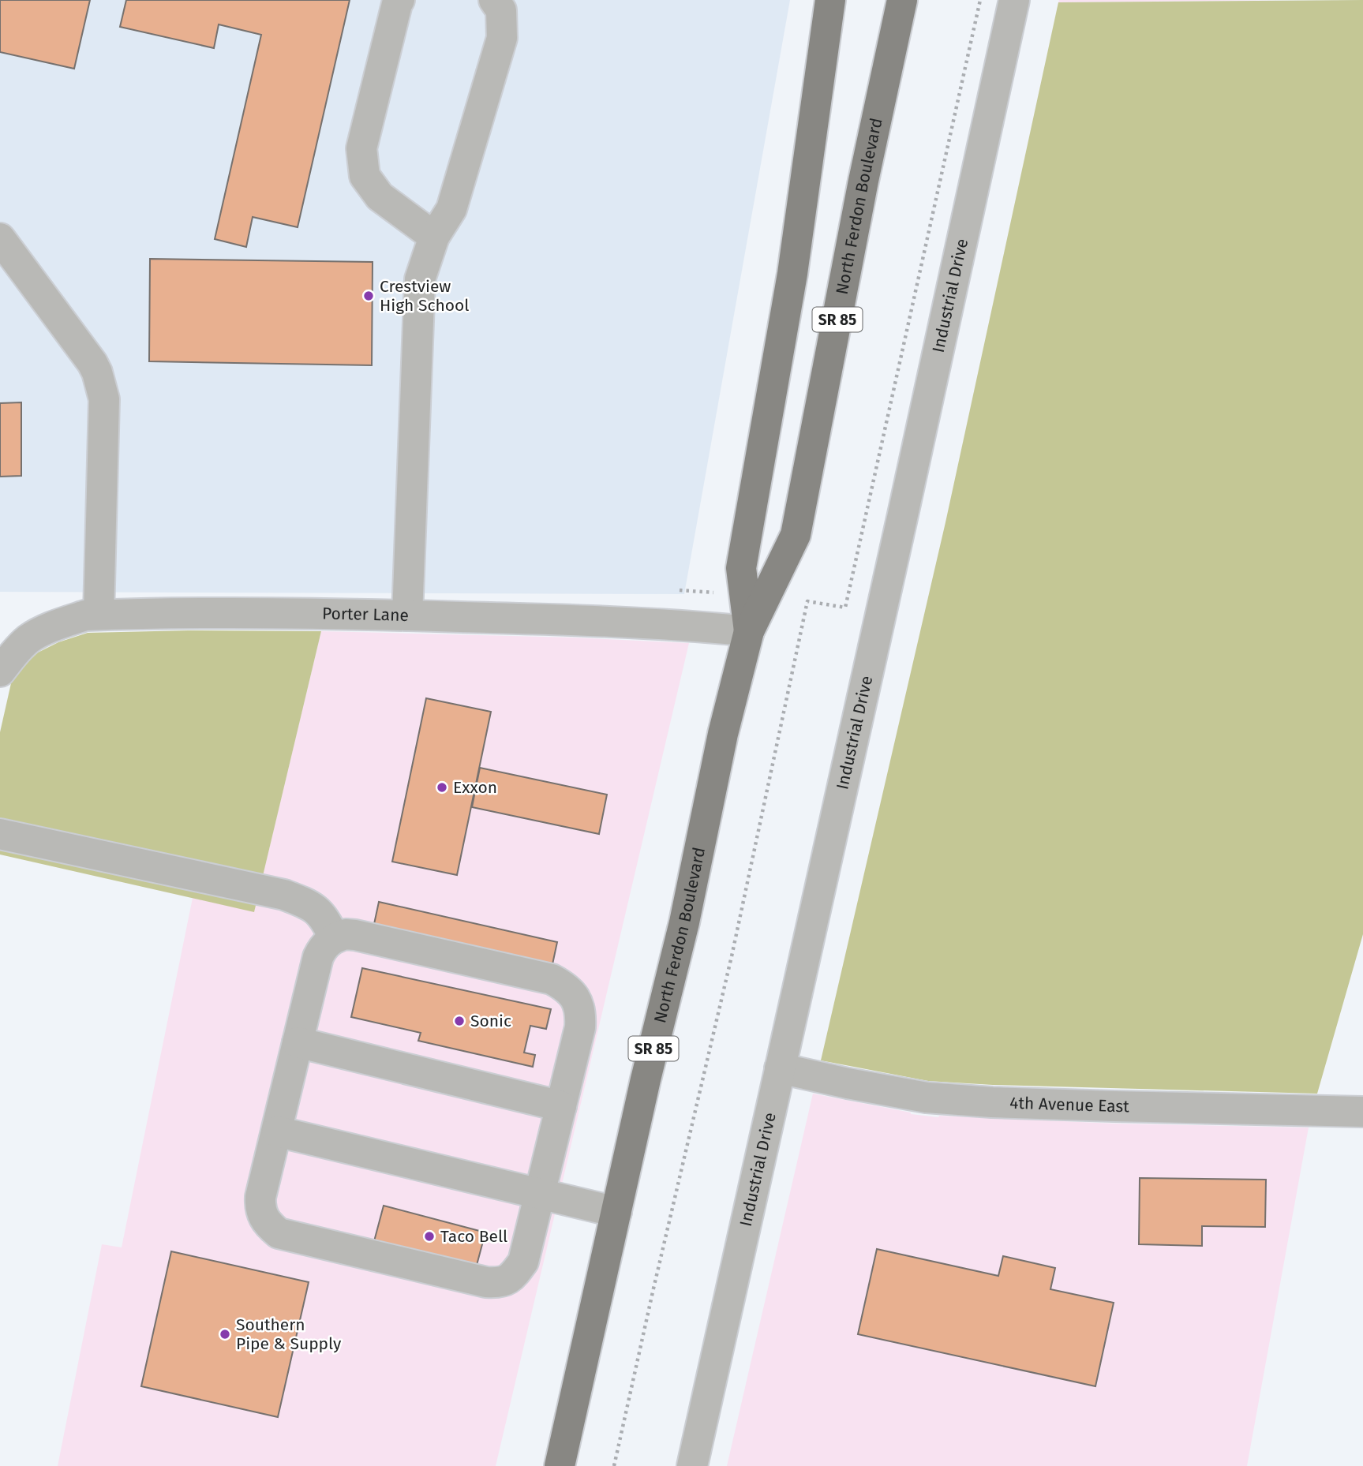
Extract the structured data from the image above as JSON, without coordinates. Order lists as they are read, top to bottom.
{
  "streets": {
    "main road": ["North Ferdon Boulevard", "SR 85"],
    "street": ["Industrial Drive", "Porter Lane", "4th Avenue East"]
  },
  "crossings": [
    ["North Ferdon Boulevard", "Porter Lane"],
    ["Industrial Drive", "4th Avenue East"]
  ],
  "places": [
    "Crestview High School",
    "Exxon",
    "Sonic",
    "Taco Bell",
    "Southern Pipe & Supply"
  ]
}
